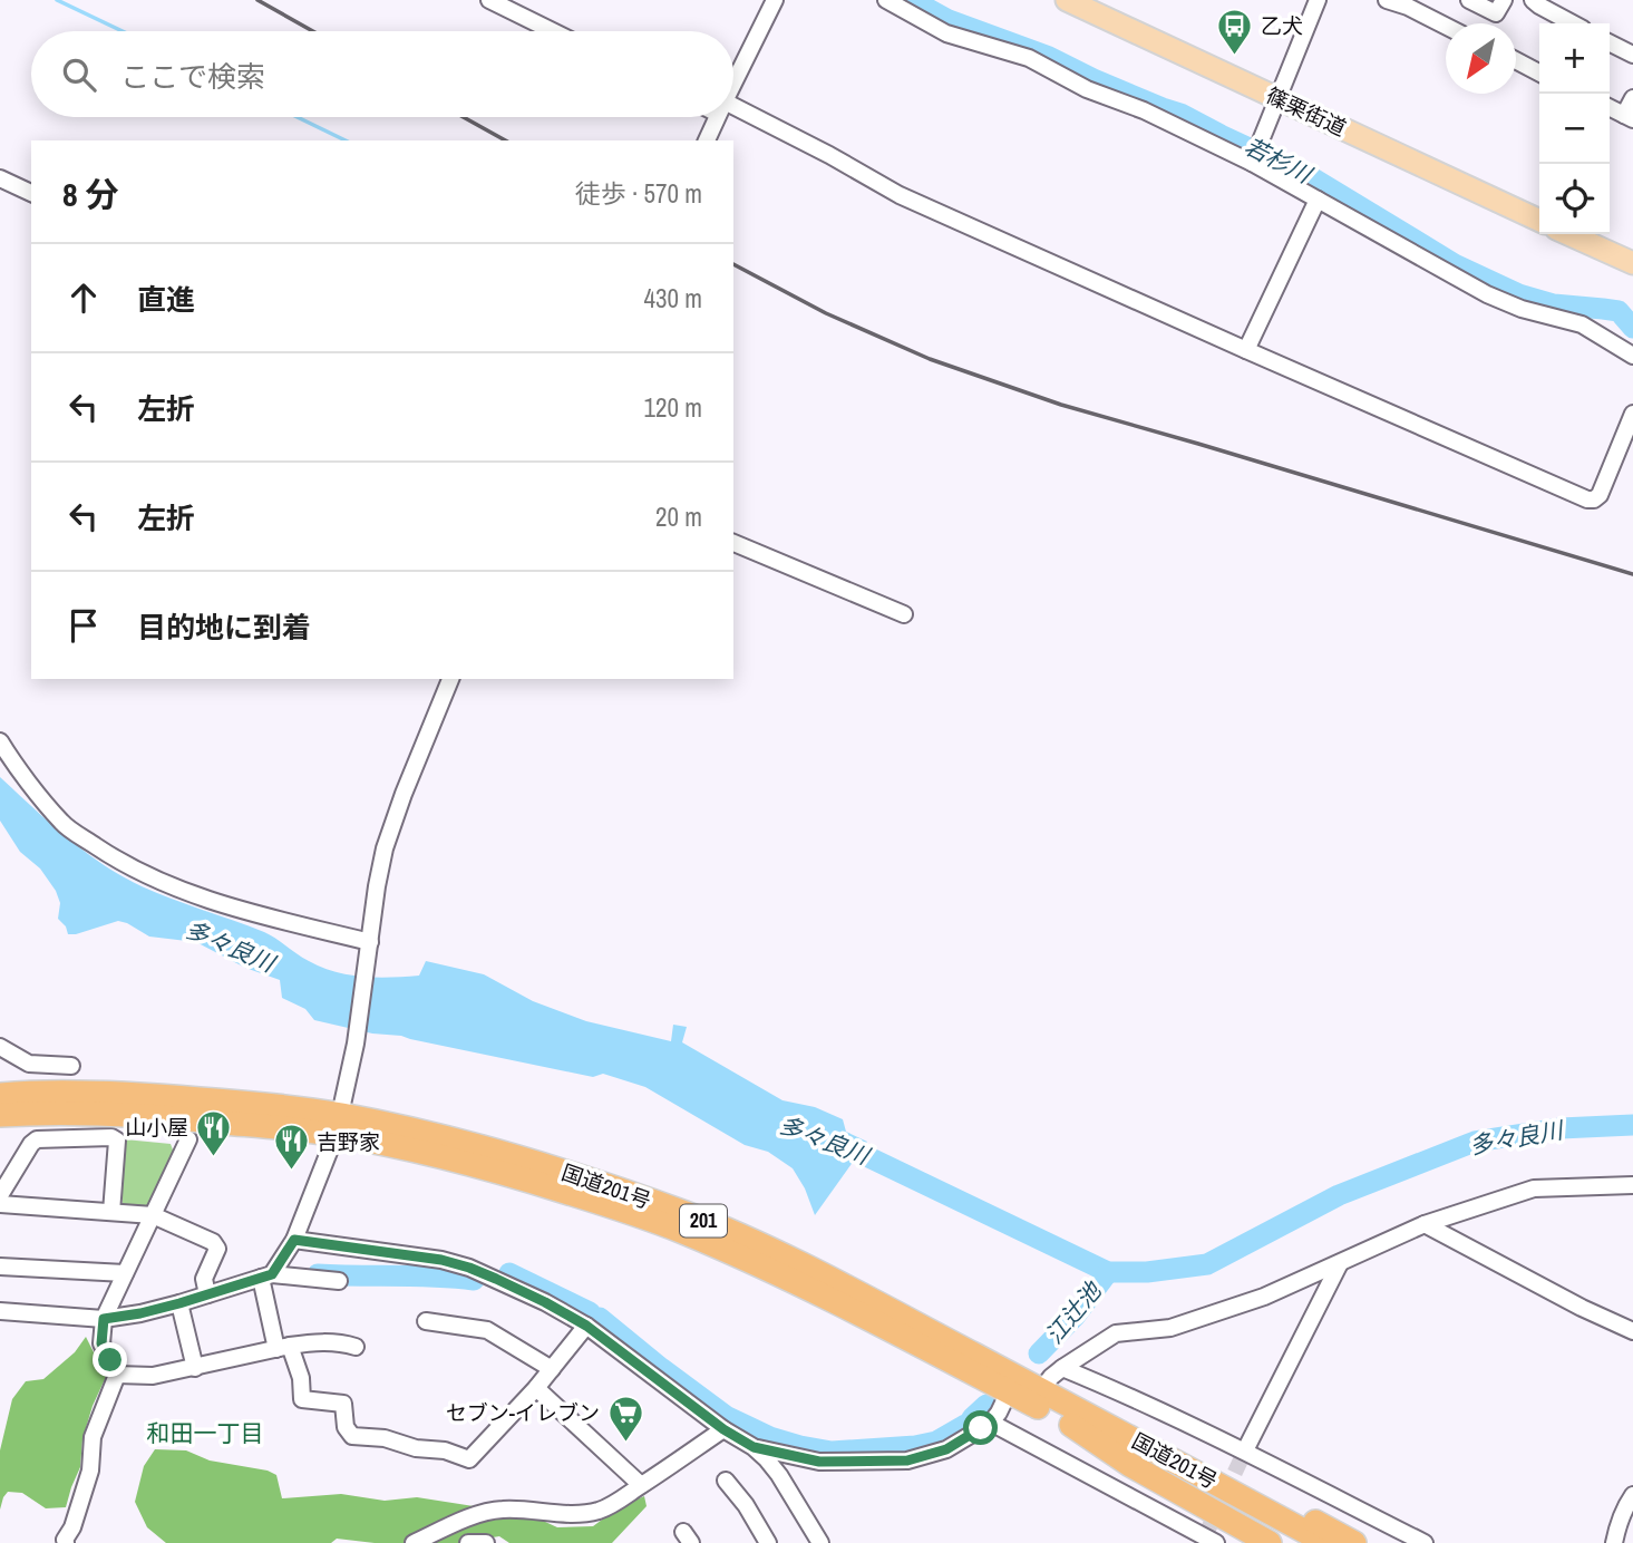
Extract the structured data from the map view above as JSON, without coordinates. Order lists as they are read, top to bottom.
{
  "streets": {
    "highway": ["国道201号", "201"],
    "main road": ["篠栗街道"]
  },
  "crossings": [
    ["国道201号", "201"]
  ],
  "districts": ["和田一丁目"],
  "water": ["若杉川", "多々良川", "江辻池"],
  "places": {
    "bus stop": ["乙犬"],
    "restaurant": ["山小屋", "吉野家"],
    "supermarket": ["セブン-イレブン"]
  },
  "north": "bottom left",
  "page": {
    "map_buttons": ["+", "−"],
    "search": "ここで検索",
    "heading": ["8 分", "徒歩 · 570 m"],
    "list": [
      ["直進", "430 m"],
      ["左折", "120 m"],
      ["左折", "20 m"],
      "目的地に到着"
    ]
  }
}
